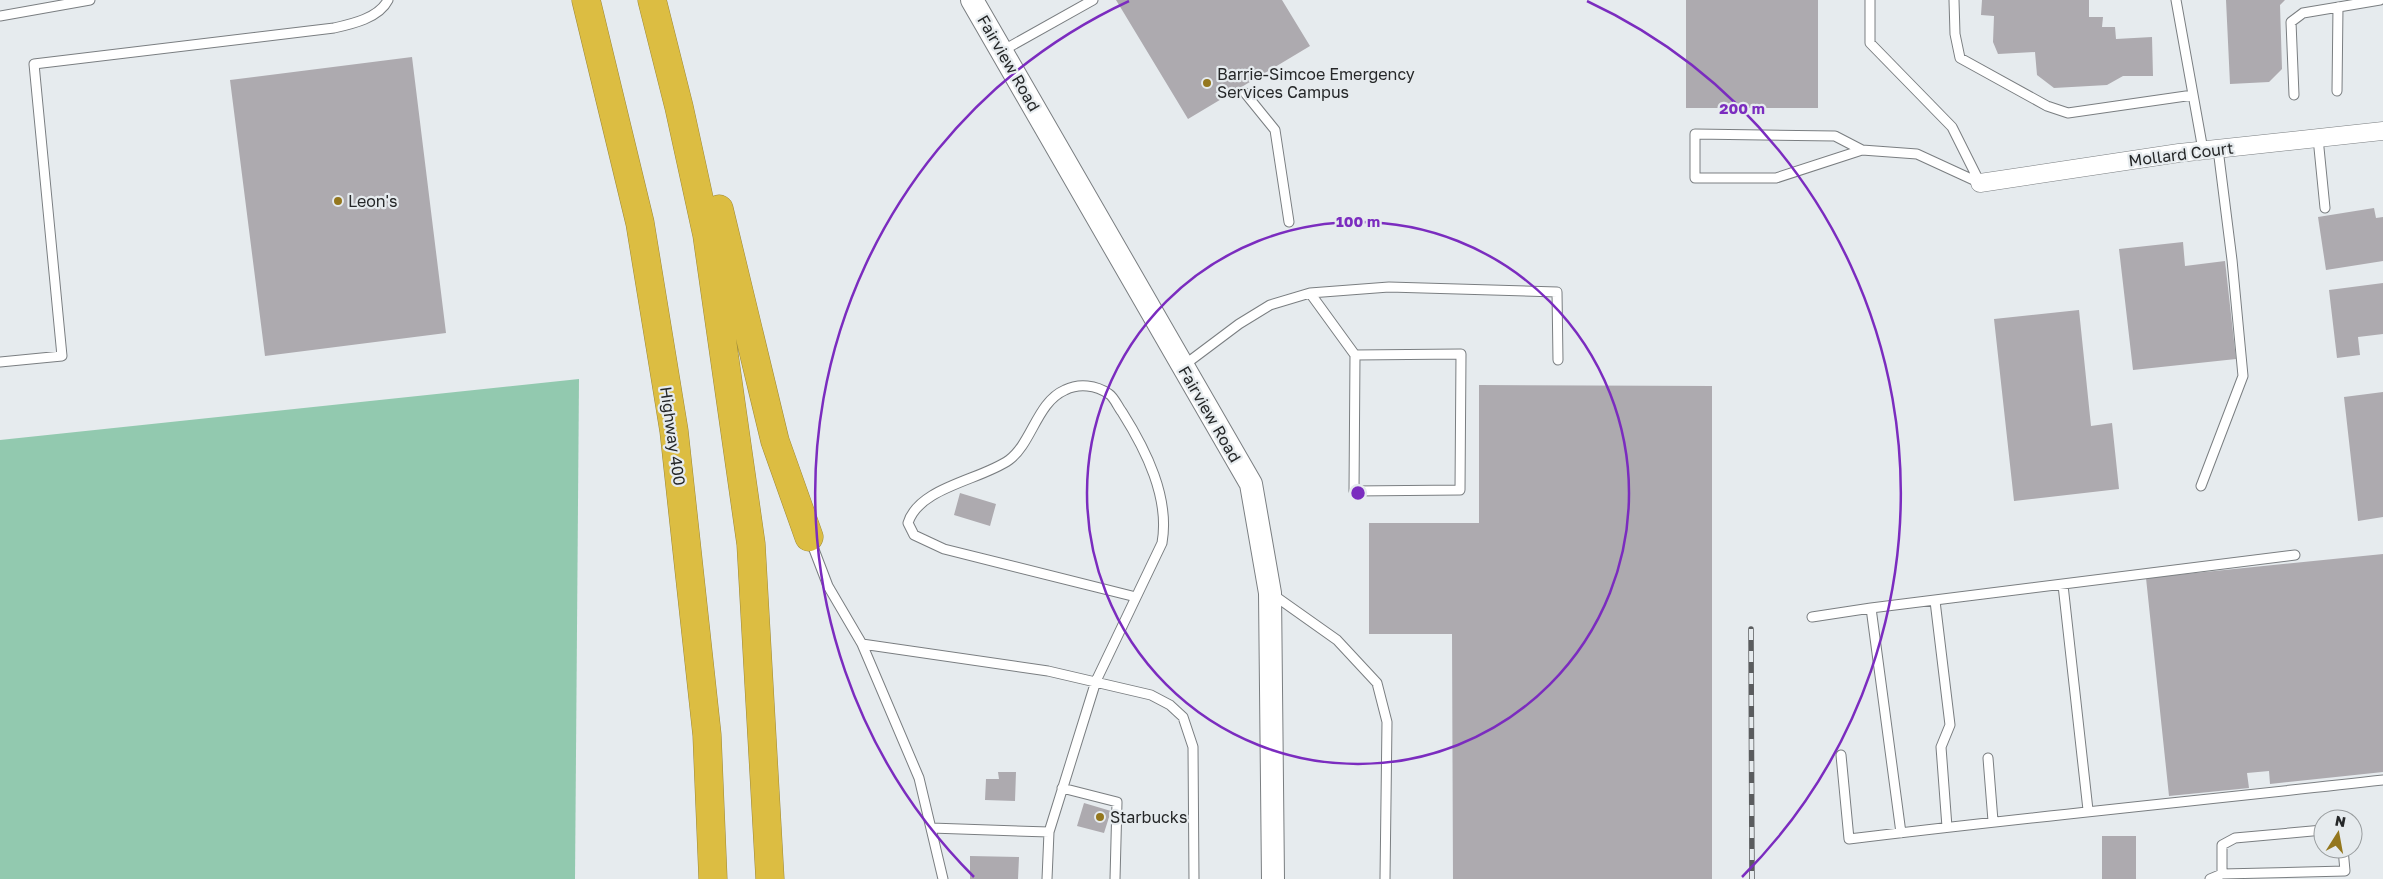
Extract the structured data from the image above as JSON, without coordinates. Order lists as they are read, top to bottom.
{
  "streets": {
    "highway": ["Highway 400"],
    "street": ["Fairview Road", "Mollard Court"]
  },
  "places": ["Barrie-Simcoe Emergency Services Campus", "Leon's", "Starbucks"],
  "north": "top",
  "rings": ["200 m", "100 m"]
}
